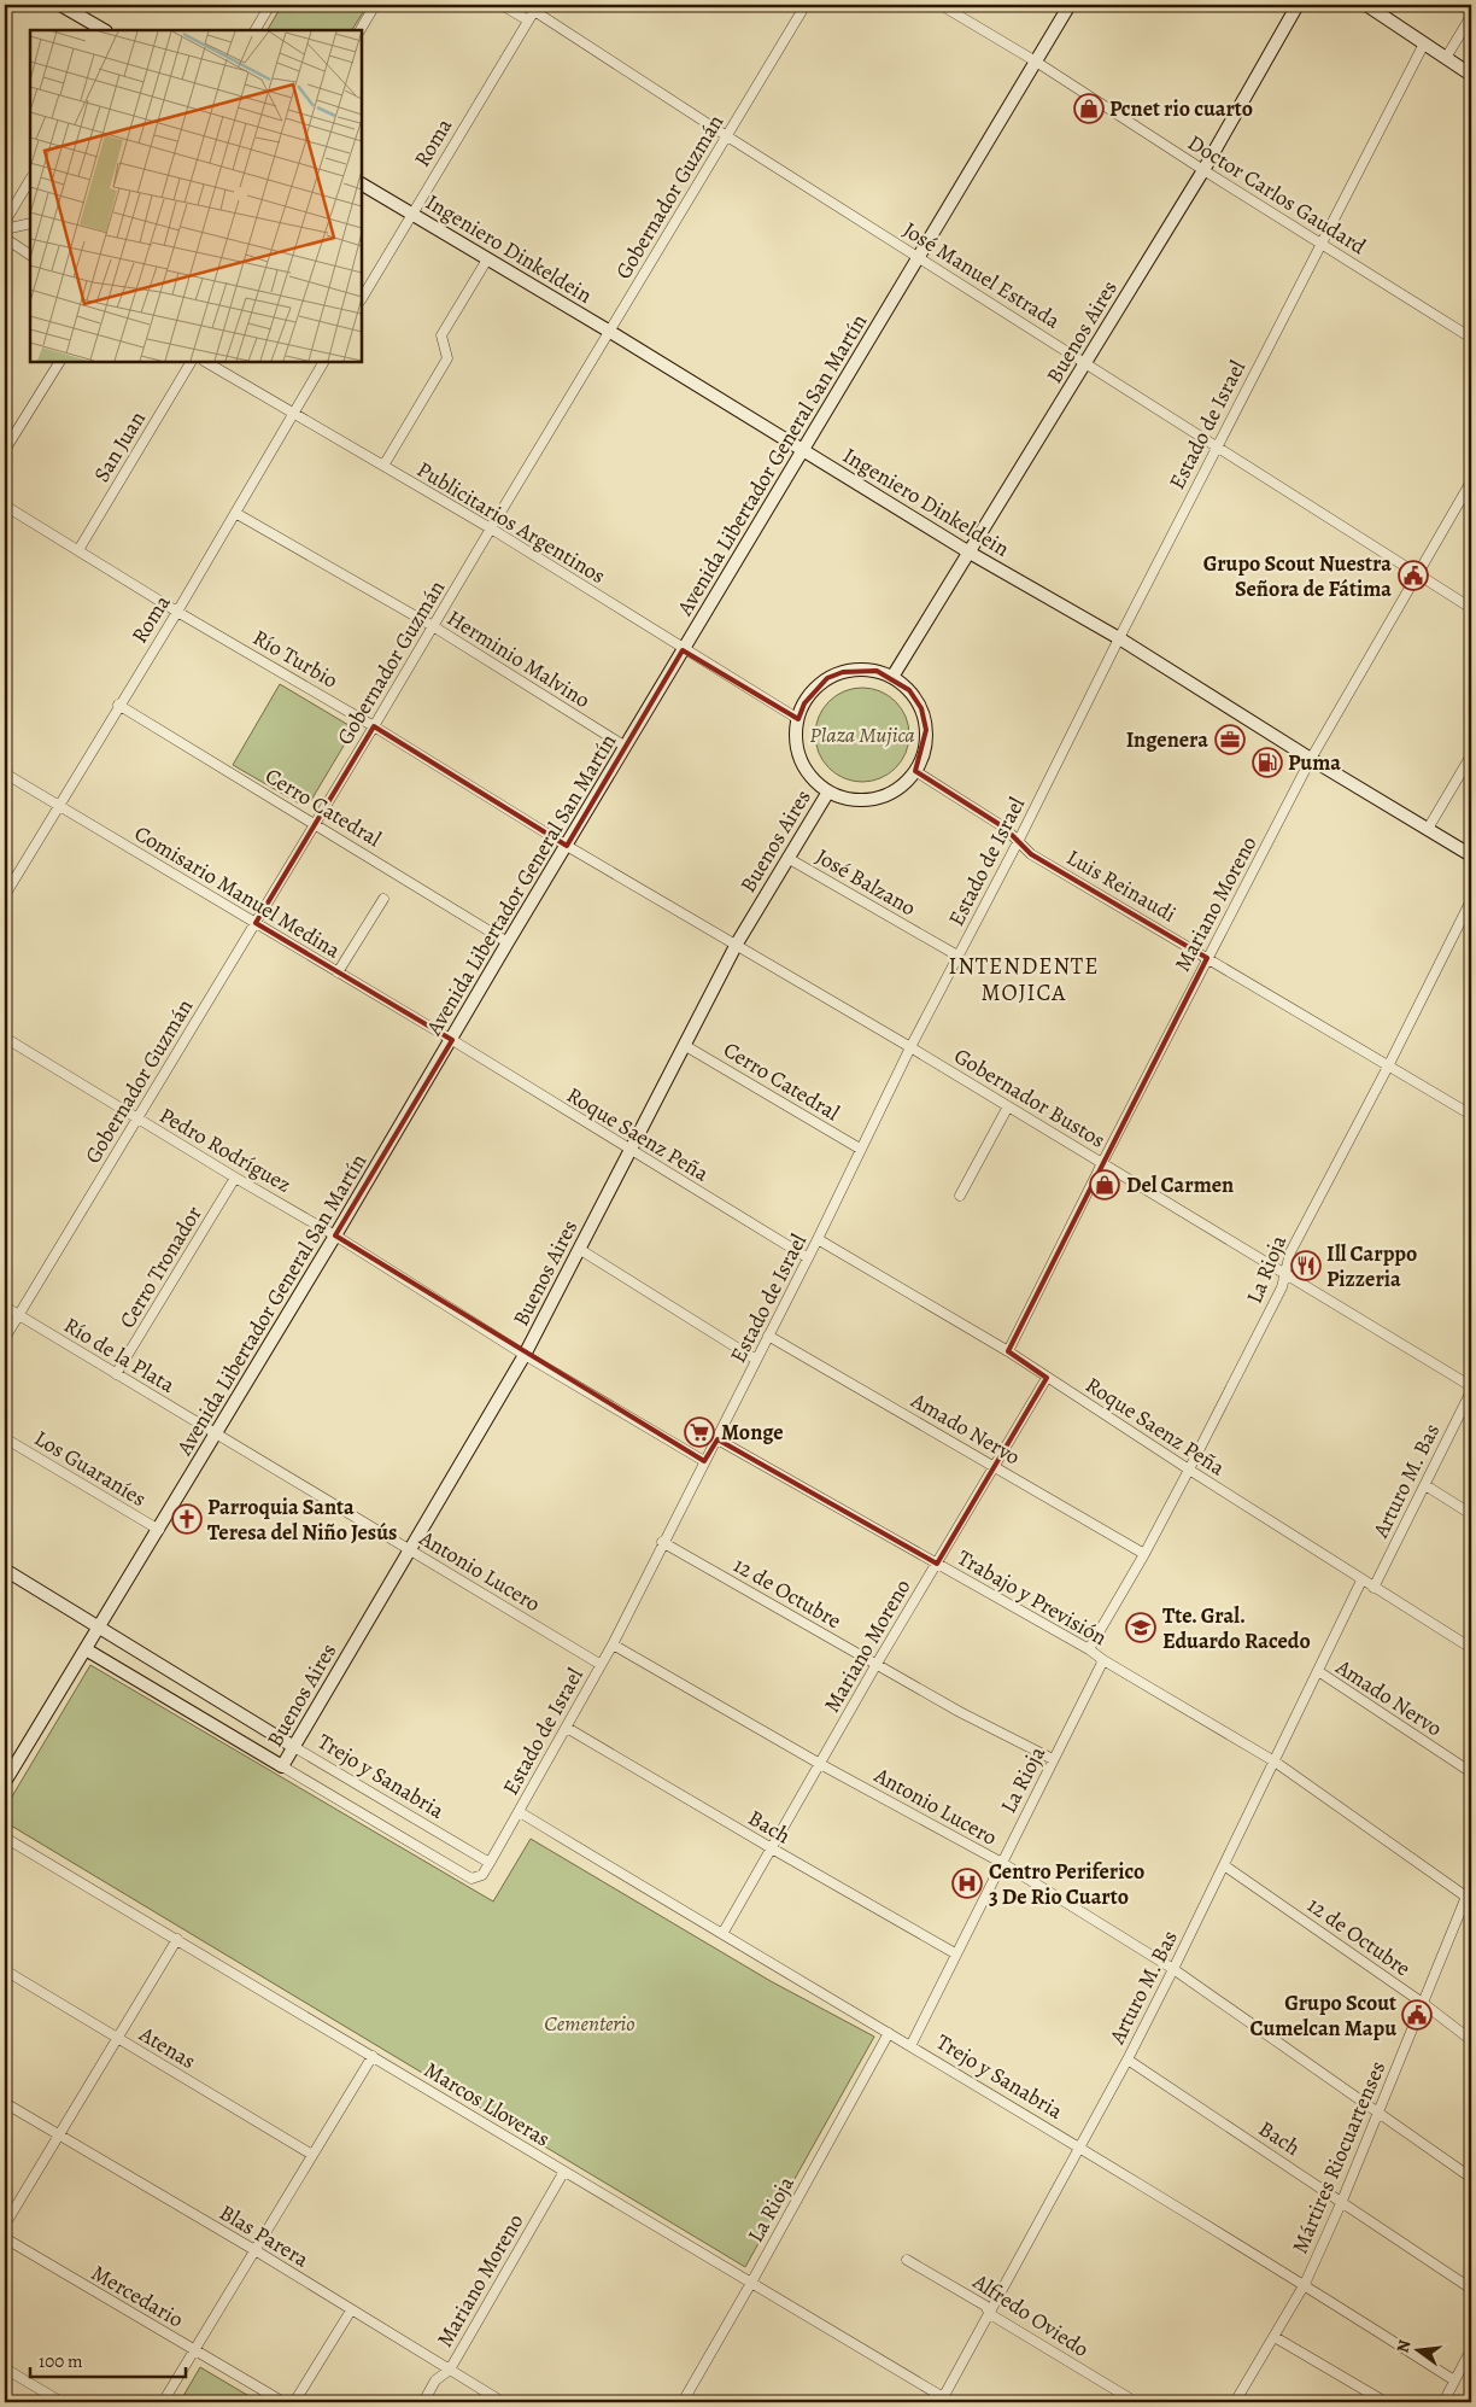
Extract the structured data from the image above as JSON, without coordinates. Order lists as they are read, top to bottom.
{
  "streets": {
    "main road": [
      "Ingeniero Dinkeldein",
      "Buenos Aires",
      "Avenida Libertador General San Martín",
      "Trejo y Sanabria"
    ],
    "street": [
      "Roma",
      "Doctor Carlos Gaudard",
      "Gobernador Guzmán",
      "José Manuel Estrada",
      "Estado de Israel",
      "San Juan",
      "Publicitarios Argentinos",
      "Río Turbio",
      "Herminio Malvino",
      "Cerro Catedral",
      "José Balzano",
      "Luis Reinaudi",
      "Comisario Manuel Medina",
      "Mariano Moreno",
      "Gobernador Bustos",
      "Roque Saenz Peña",
      "Pedro Rodríguez",
      "Cerro Tronador",
      "La Rioja",
      "Río de la Plata",
      "Amado Nervo",
      "Los Guaraníes",
      "Arturo M. Bas",
      "Antonio Lucero",
      "12 de Octubre",
      "Trabajo y Previsión",
      "Bach",
      "Atenas",
      "Marcos Lloveras",
      "Mártires Riocuartenses",
      "Blas Parera",
      "Mercedario",
      "Alfredo Oviedo"
    ]
  },
  "crossings": [
    ["Roma", "Ingeniero Dinkeldein"],
    ["Roma", "José Manuel Estrada"],
    ["Roma", "Publicitarios Argentinos"],
    ["Roma", "Río Turbio"],
    ["Roma", "Herminio Malvino"],
    ["Roma", "Cerro Catedral"],
    ["Roma", "Comisario Manuel Medina"],
    ["Doctor Carlos Gaudard", "Buenos Aires"],
    ["Doctor Carlos Gaudard", "Estado de Israel"],
    ["Doctor Carlos Gaudard", "Avenida Libertador General San Martín"],
    ["Gobernador Guzmán", "Ingeniero Dinkeldein"],
    ["Gobernador Guzmán", "José Manuel Estrada"],
    ["Gobernador Guzmán", "Publicitarios Argentinos"],
    ["Gobernador Guzmán", "Río Turbio"],
    ["Gobernador Guzmán", "Herminio Malvino"],
    ["Gobernador Guzmán", "Cerro Catedral"],
    ["Gobernador Guzmán", "Comisario Manuel Medina"],
    ["Gobernador Guzmán", "Pedro Rodríguez"],
    ["Gobernador Guzmán", "Río de la Plata"],
    ["Ingeniero Dinkeldein", "Buenos Aires"],
    ["Ingeniero Dinkeldein", "Estado de Israel"],
    ["Ingeniero Dinkeldein", "Avenida Libertador General San Martín"],
    ["Ingeniero Dinkeldein", "Mariano Moreno"],
    ["José Manuel Estrada", "Buenos Aires"],
    ["José Manuel Estrada", "Estado de Israel"],
    ["José Manuel Estrada", "Avenida Libertador General San Martín"],
    ["José Manuel Estrada", "Mariano Moreno"],
    ["Buenos Aires", "Publicitarios Argentinos"],
    ["Buenos Aires", "Cerro Catedral"],
    ["Buenos Aires", "José Balzano"],
    ["Buenos Aires", "Luis Reinaudi"],
    ["Buenos Aires", "Gobernador Bustos"],
    ["Buenos Aires", "Roque Saenz Peña"],
    ["Buenos Aires", "Antonio Lucero"],
    ["Buenos Aires", "Trejo y Sanabria"],
    ["Estado de Israel", "Cerro Catedral"],
    ["Estado de Israel", "José Balzano"],
    ["Estado de Israel", "Luis Reinaudi"],
    ["Estado de Israel", "Gobernador Bustos"],
    ["Estado de Israel", "Roque Saenz Peña"],
    ["Estado de Israel", "Amado Nervo"],
    ["Estado de Israel", "Antonio Lucero"],
    ["Estado de Israel", "12 de Octubre"],
    ["Estado de Israel", "Trabajo y Previsión"],
    ["Estado de Israel", "Trejo y Sanabria"],
    ["Estado de Israel", "Bach"],
    ["San Juan", "Río Turbio"],
    ["Avenida Libertador General San Martín", "Publicitarios Argentinos"],
    ["Avenida Libertador General San Martín", "Río Turbio"],
    ["Avenida Libertador General San Martín", "Herminio Malvino"],
    ["Avenida Libertador General San Martín", "Cerro Catedral"],
    ["Avenida Libertador General San Martín", "Comisario Manuel Medina"],
    ["Avenida Libertador General San Martín", "Gobernador Bustos"],
    ["Avenida Libertador General San Martín", "Roque Saenz Peña"],
    ["Avenida Libertador General San Martín", "Pedro Rodríguez"],
    ["Avenida Libertador General San Martín", "Río de la Plata"],
    ["Avenida Libertador General San Martín", "Los Guaraníes"],
    ["Avenida Libertador General San Martín", "Antonio Lucero"],
    ["Avenida Libertador General San Martín", "Trejo y Sanabria"],
    ["Publicitarios Argentinos", "Luis Reinaudi"],
    ["Río Turbio", "Gobernador Bustos"],
    ["Luis Reinaudi", "Mariano Moreno"],
    ["Luis Reinaudi", "La Rioja"],
    ["Comisario Manuel Medina", "Roque Saenz Peña"],
    ["Mariano Moreno", "Gobernador Bustos"],
    ["Mariano Moreno", "Roque Saenz Peña"],
    ["Mariano Moreno", "Amado Nervo"],
    ["Mariano Moreno", "Antonio Lucero"],
    ["Mariano Moreno", "12 de Octubre"],
    ["Mariano Moreno", "Trabajo y Previsión"],
    ["Mariano Moreno", "Trejo y Sanabria"],
    ["Mariano Moreno", "Bach"],
    ["Mariano Moreno", "Marcos Lloveras"],
    ["Mariano Moreno", "Blas Parera"],
    ["Gobernador Bustos", "La Rioja"],
    ["Gobernador Bustos", "Arturo M. Bas"],
    ["Roque Saenz Peña", "La Rioja"],
    ["Roque Saenz Peña", "Arturo M. Bas"],
    ["Pedro Rodríguez", "Cerro Tronador"],
    ["Cerro Tronador", "Río de la Plata"],
    ["La Rioja", "Amado Nervo"],
    ["La Rioja", "Antonio Lucero"],
    ["La Rioja", "12 de Octubre"],
    ["La Rioja", "Trabajo y Previsión"],
    ["La Rioja", "Trejo y Sanabria"],
    ["La Rioja", "Bach"],
    ["La Rioja", "Marcos Lloveras"],
    ["Río de la Plata", "Antonio Lucero"],
    ["Amado Nervo", "Arturo M. Bas"],
    ["Arturo M. Bas", "Antonio Lucero"],
    ["Arturo M. Bas", "12 de Octubre"],
    ["Arturo M. Bas", "Trabajo y Previsión"],
    ["Arturo M. Bas", "Trejo y Sanabria"],
    ["Arturo M. Bas", "Bach"],
    ["Arturo M. Bas", "Marcos Lloveras"],
    ["Arturo M. Bas", "Alfredo Oviedo"],
    ["Antonio Lucero", "Mártires Riocuartenses"],
    ["12 de Octubre", "Mártires Riocuartenses"],
    ["Trabajo y Previsión", "Mártires Riocuartenses"],
    ["Trejo y Sanabria", "Mártires Riocuartenses"],
    ["Bach", "Mártires Riocuartenses"]
  ],
  "districts": ["INTENDENTE MOJICA"],
  "parks": ["Plaza Mujica", "Cementerio"],
  "places": {
    "shop": ["Pcnet rio cuarto", "Del Carmen"],
    "public building": ["Grupo Scout Nuestra Señora de Fátima", "Grupo Scout Cumelcan Mapu"],
    "office": ["Ingenera"],
    "fuel station": ["Puma"],
    "restaurant": ["Ill Carppo Pizzeria"],
    "supermarket": ["Monge"],
    "church": ["Parroquia Santa Teresa del Niño Jesús"],
    "school or university": ["Tte. Gral. Eduardo Racedo"],
    "hospital": ["Centro Periferico 3 De Rio Cuarto"]
  },
  "scale_bar": "100 m",
  "north": "left"
}
